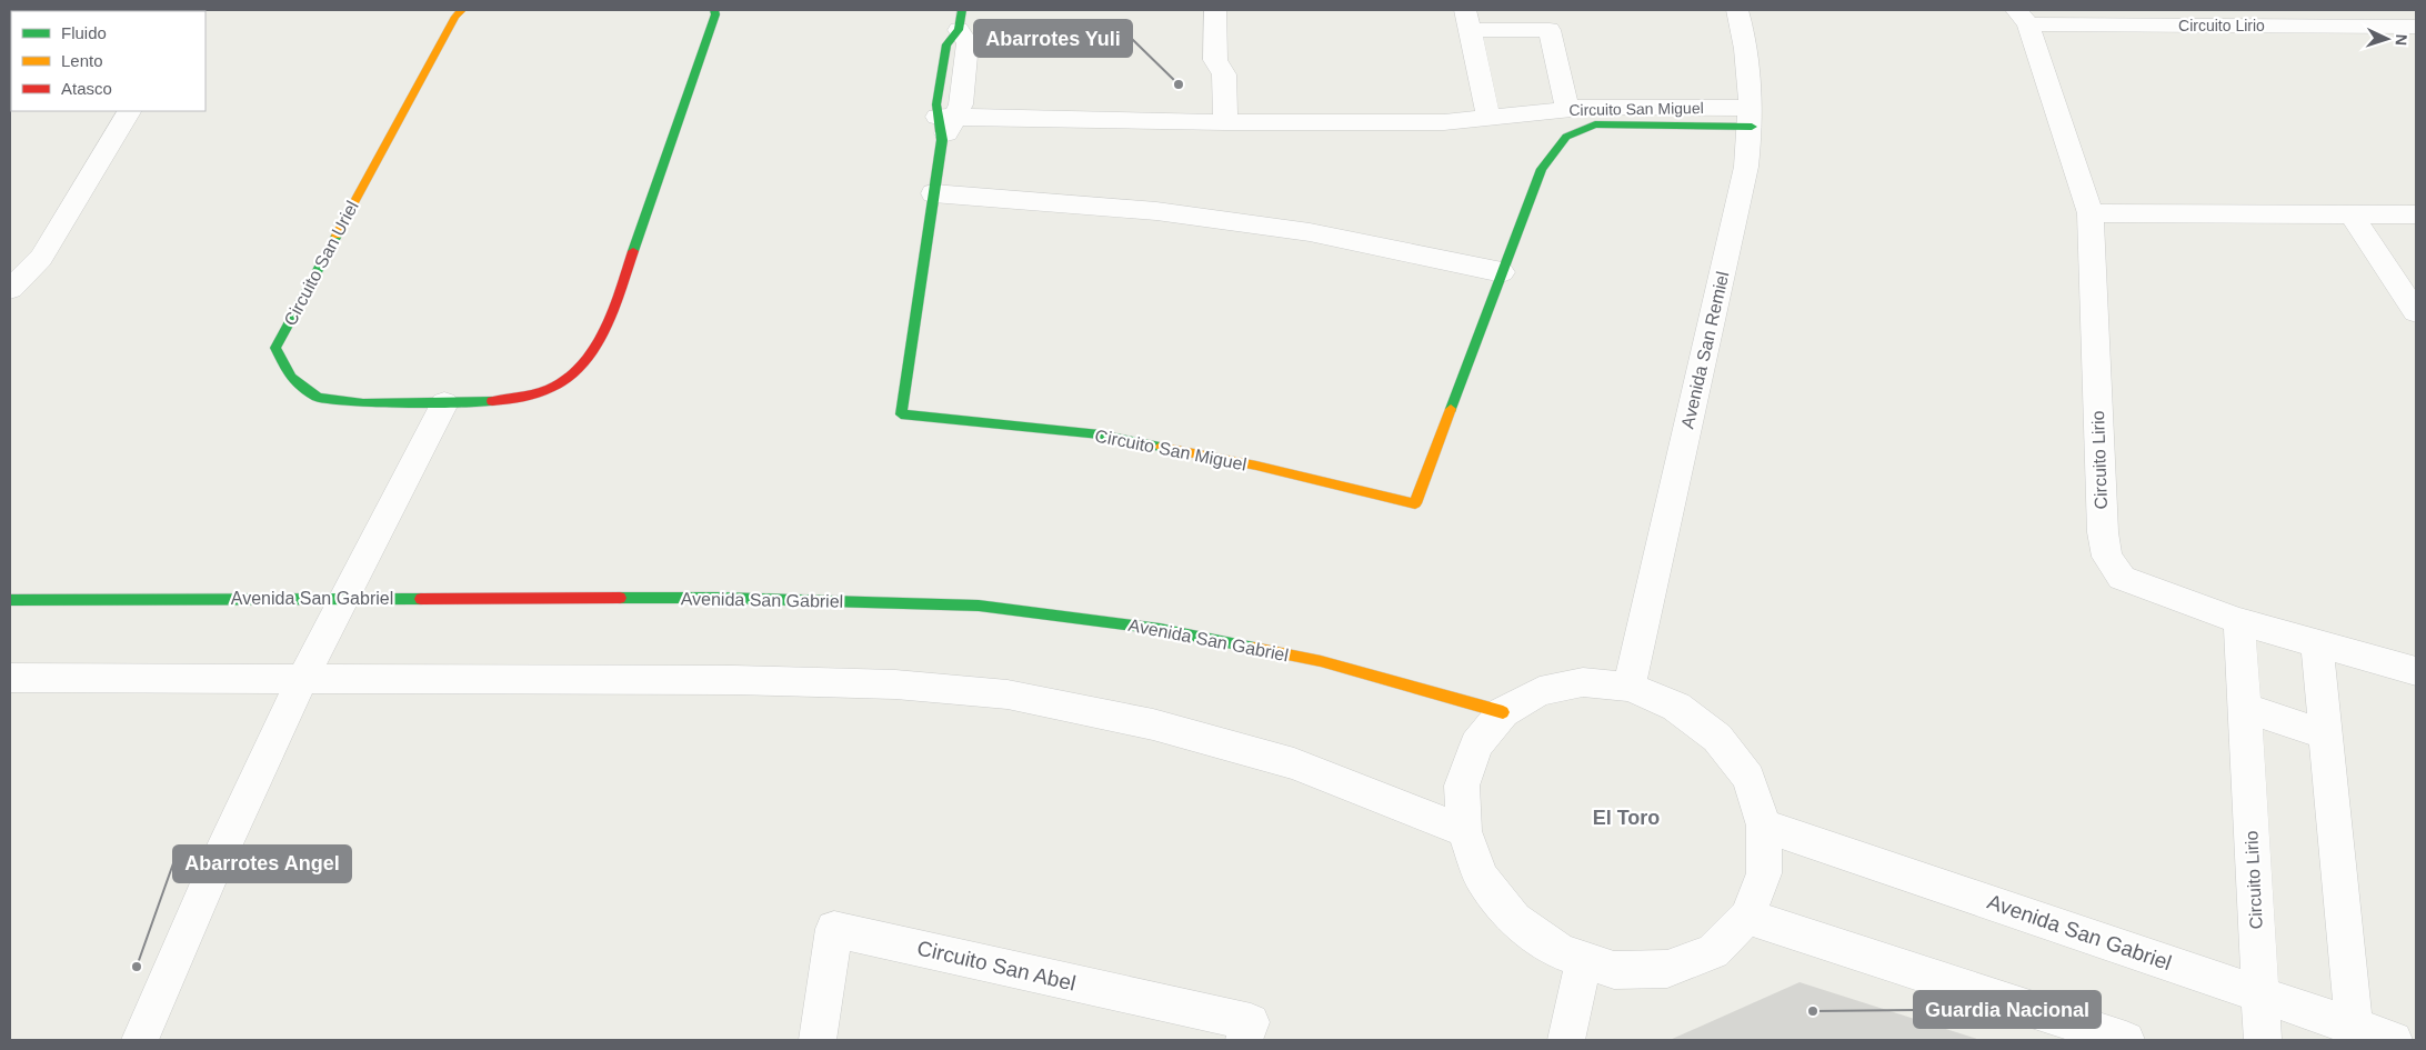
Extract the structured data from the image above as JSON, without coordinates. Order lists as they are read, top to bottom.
{
  "streets": {
    "street": [
      "Circuito Lirio",
      "Circuito San Miguel",
      "Circuito San Uriel",
      "Avenida San Remiel",
      "Avenida San Gabriel",
      "Circuito San Abel"
    ]
  },
  "crossings": [
    ["Circuito Lirio", "Avenida San Gabriel"],
    ["Circuito San Miguel", "Avenida San Remiel"]
  ],
  "districts": ["El Toro"],
  "places": ["Abarrotes Yuli", "Abarrotes Angel", "Guardia Nacional"],
  "legend": ["Fluido", "Lento", "Atasco"],
  "north": "right"
}
